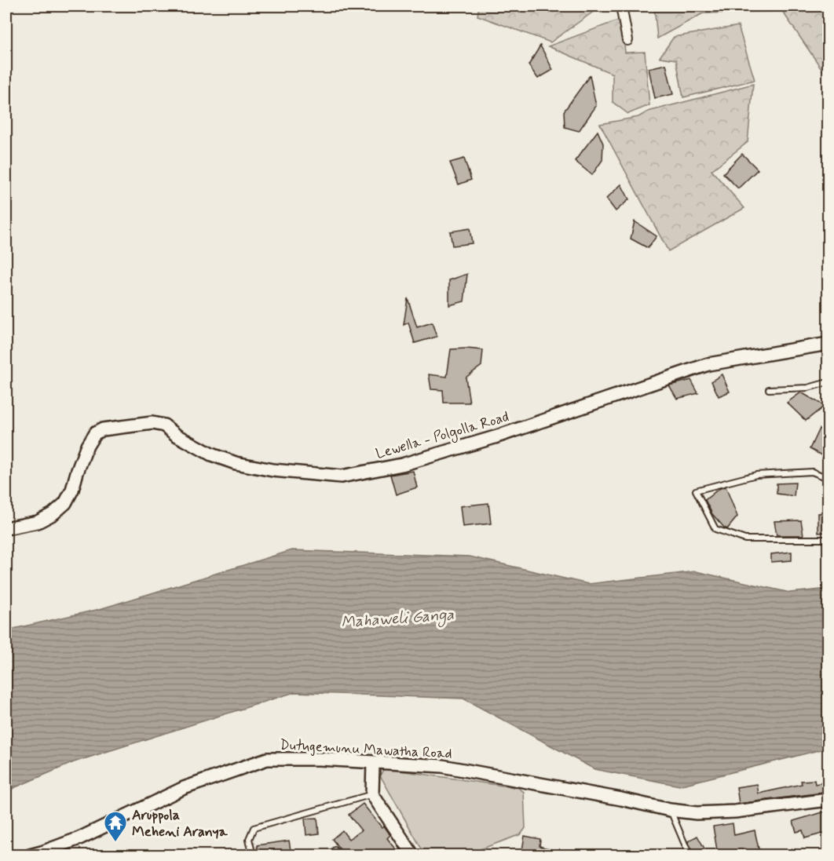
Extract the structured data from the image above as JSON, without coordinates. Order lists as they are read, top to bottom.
{
  "streets": {
    "street": ["Lewella - Polgolla Road", "Dutugemunu Mawatha Road"]
  },
  "water": ["Mahaweli Ganga"],
  "places": {
    "temple": ["Aruppola Meheni Aranya"]
  }
}
